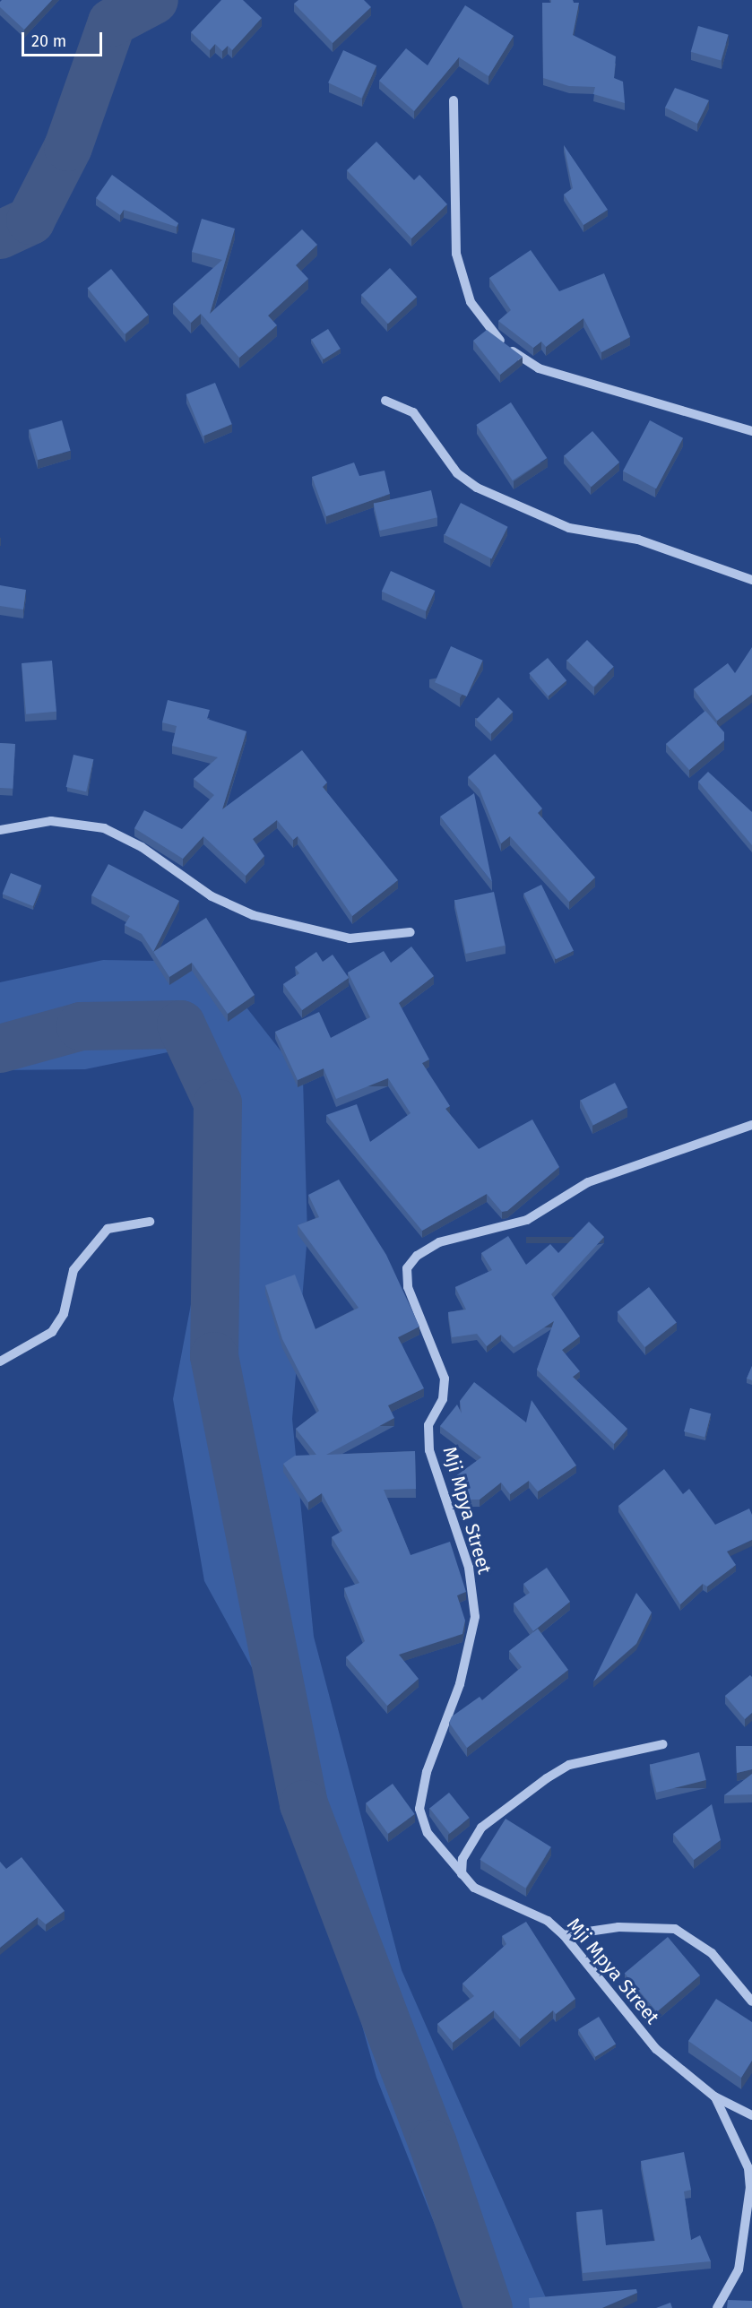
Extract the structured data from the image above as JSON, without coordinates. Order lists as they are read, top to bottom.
{
  "streets": {
    "street": ["Mji Mpya Street"]
  },
  "scale_bar": "20 m"
}
